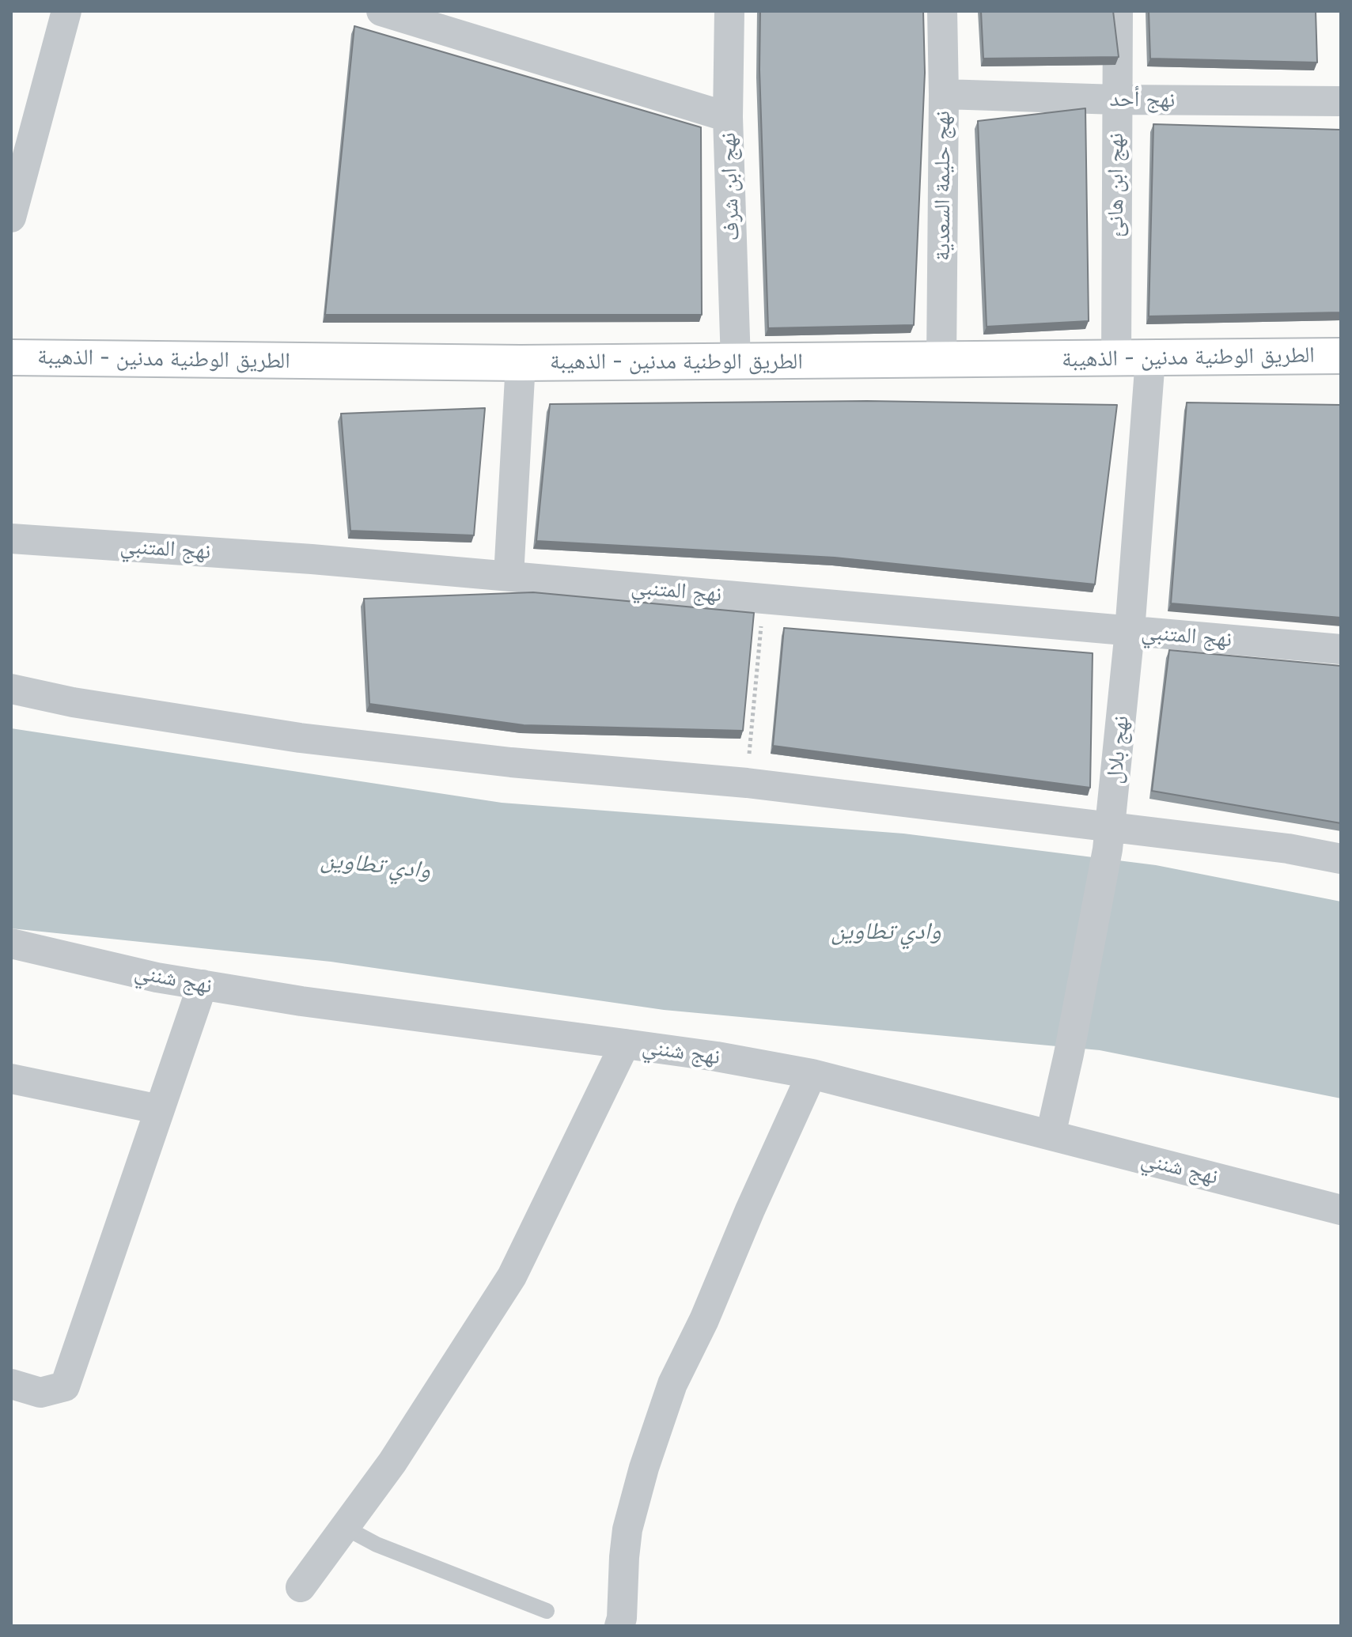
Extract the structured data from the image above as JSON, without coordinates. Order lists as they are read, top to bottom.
{
  "streets": {
    "main road": ["الطريق الوطنية مدنين - الذهيبة"],
    "street": [
      "نهج أحد",
      "نهج ابن هانئ",
      "نهج حليمة السعدية",
      "نهج ابن شرف",
      "نهج المتنبي",
      "نهج بلال",
      "نهج شنني"
    ]
  },
  "crossings": [
    ["نهج أحد", "نهج ابن هانئ"],
    ["نهج أحد", "نهج حليمة السعدية"],
    ["نهج ابن هانئ", "الطريق الوطنية مدنين - الذهيبة"],
    ["نهج حليمة السعدية", "الطريق الوطنية مدنين - الذهيبة"],
    ["نهج ابن شرف", "الطريق الوطنية مدنين - الذهيبة"],
    ["الطريق الوطنية مدنين - الذهيبة", "نهج بلال"],
    ["نهج المتنبي", "نهج بلال"],
    ["نهج بلال", "نهج شنني"]
  ],
  "water": ["وادي تطاوين"]
}
